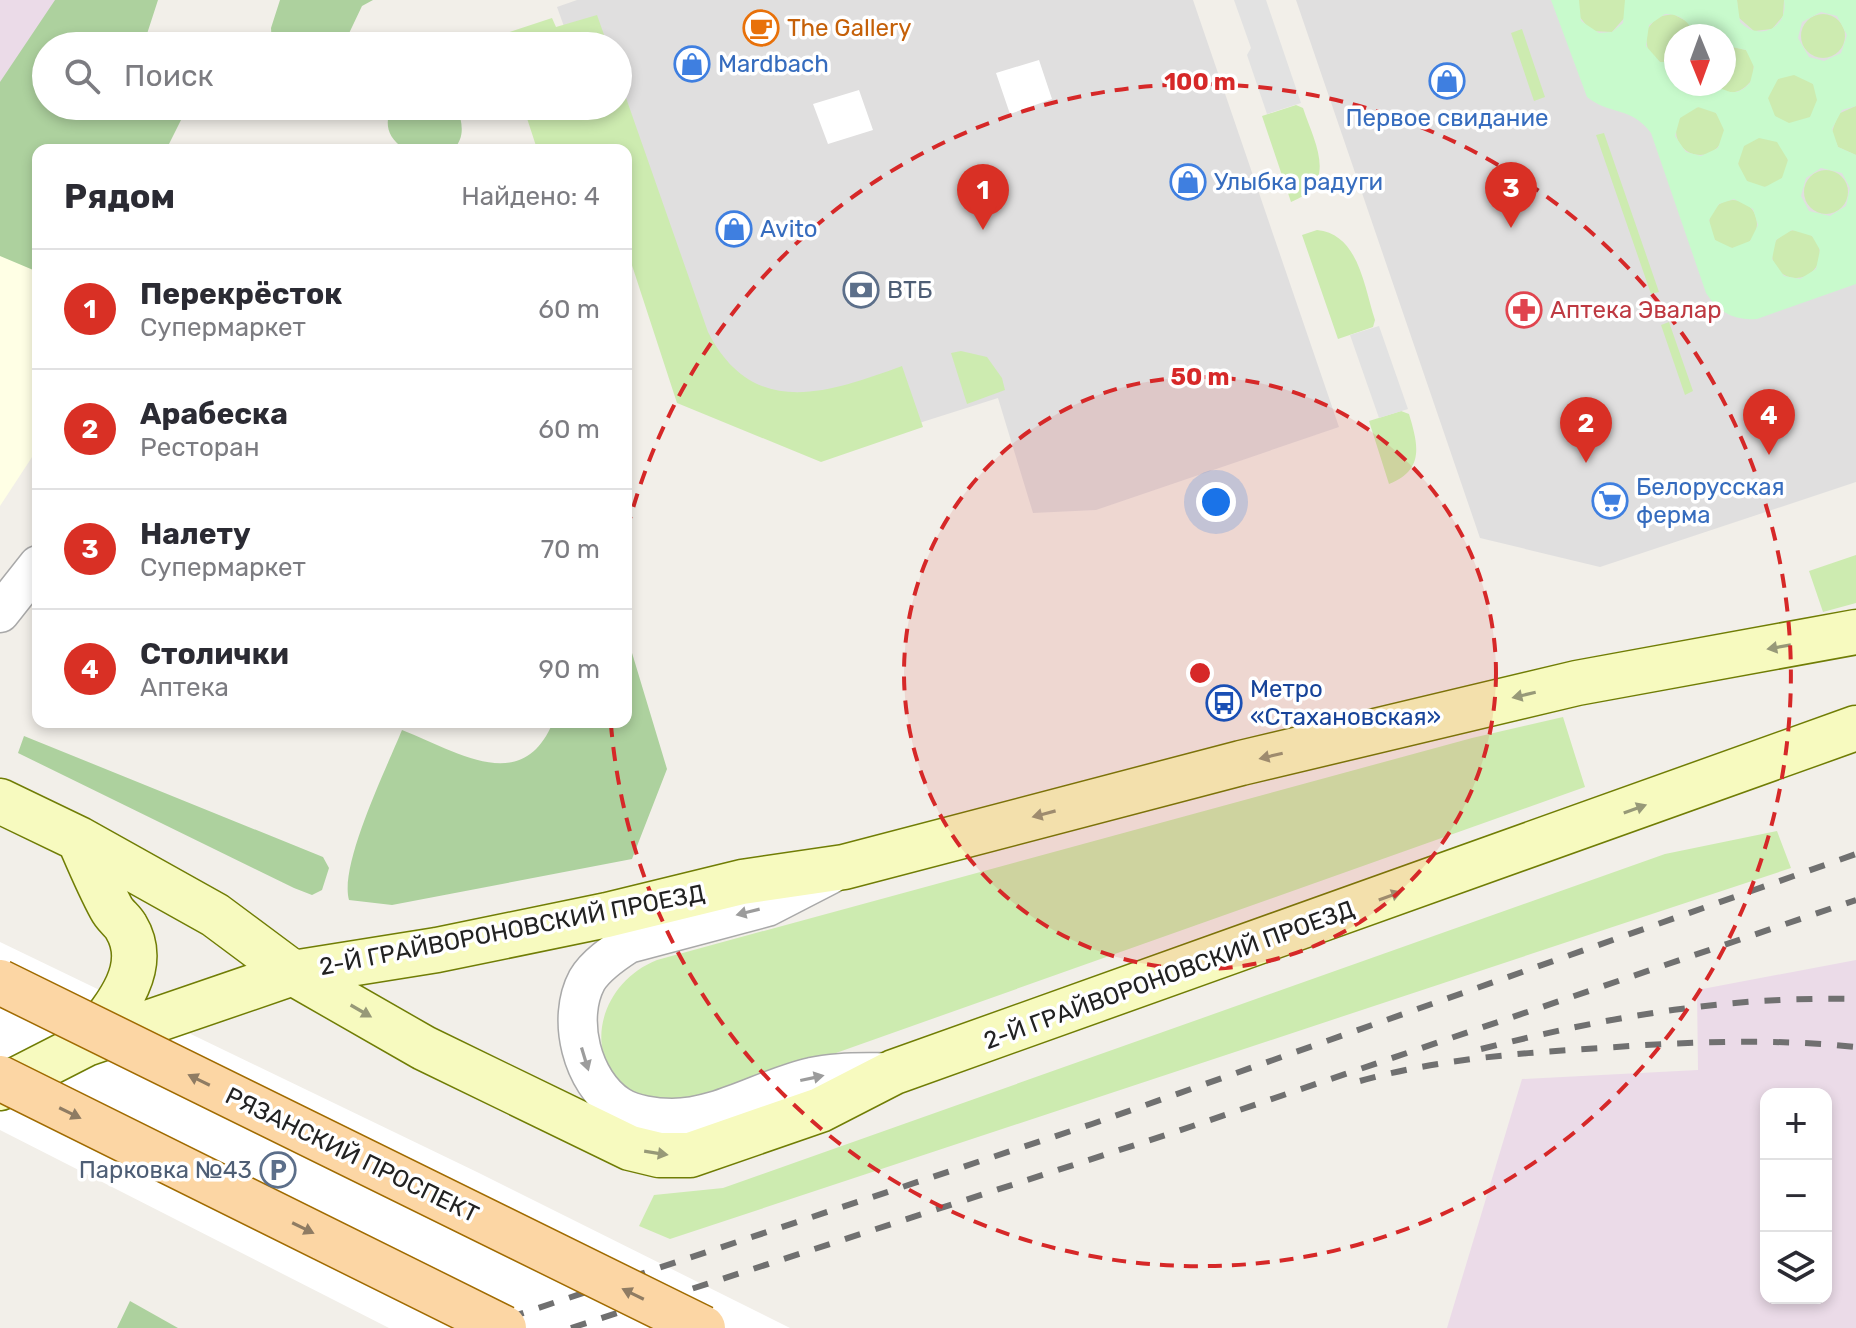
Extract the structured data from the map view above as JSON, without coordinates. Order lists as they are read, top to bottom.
{
  "streets": {
    "main road": ["2-Й ГРАЙВОРОНОВСКИЙ ПРОЕЗД", "РЯЗАНСКИЙ ПРОСПЕКТ"]
  },
  "places": {
    "cafe": ["The Gallery"],
    "shop": [
      "Mardbach",
      "Первое свидание",
      "Улыбка радуги",
      "Avito"
    ],
    "bank": ["ВТБ"],
    "pharmacy": ["Аптека Эвалар"],
    "supermarket": ["Белорусская ферма"],
    "bus stop": ["Метро «Стахановская»"],
    "parking": ["Парковка №43"]
  },
  "north": "bottom",
  "page": {
    "search": "Поиск",
    "heading": ["Рядом", "Найдено: 4"],
    "pins": [
      "3",
      "1",
      "4",
      "2"
    ],
    "list": [
      {
        "mark": "1",
        "name": "Перекрёсток",
        "note": "Супермаркет",
        "value": "60 m"
      },
      {
        "mark": "2",
        "name": "Арабеска",
        "note": "Ресторан",
        "value": "60 m"
      },
      {
        "mark": "3",
        "name": "Налету",
        "note": "Супермаркет",
        "value": "70 m"
      },
      {
        "mark": "4",
        "name": "Столички",
        "note": "Аптека",
        "value": "90 m"
      }
    ],
    "map_buttons": ["+", "−"]
  },
  "rings": ["100 m", "50 m"]
}
